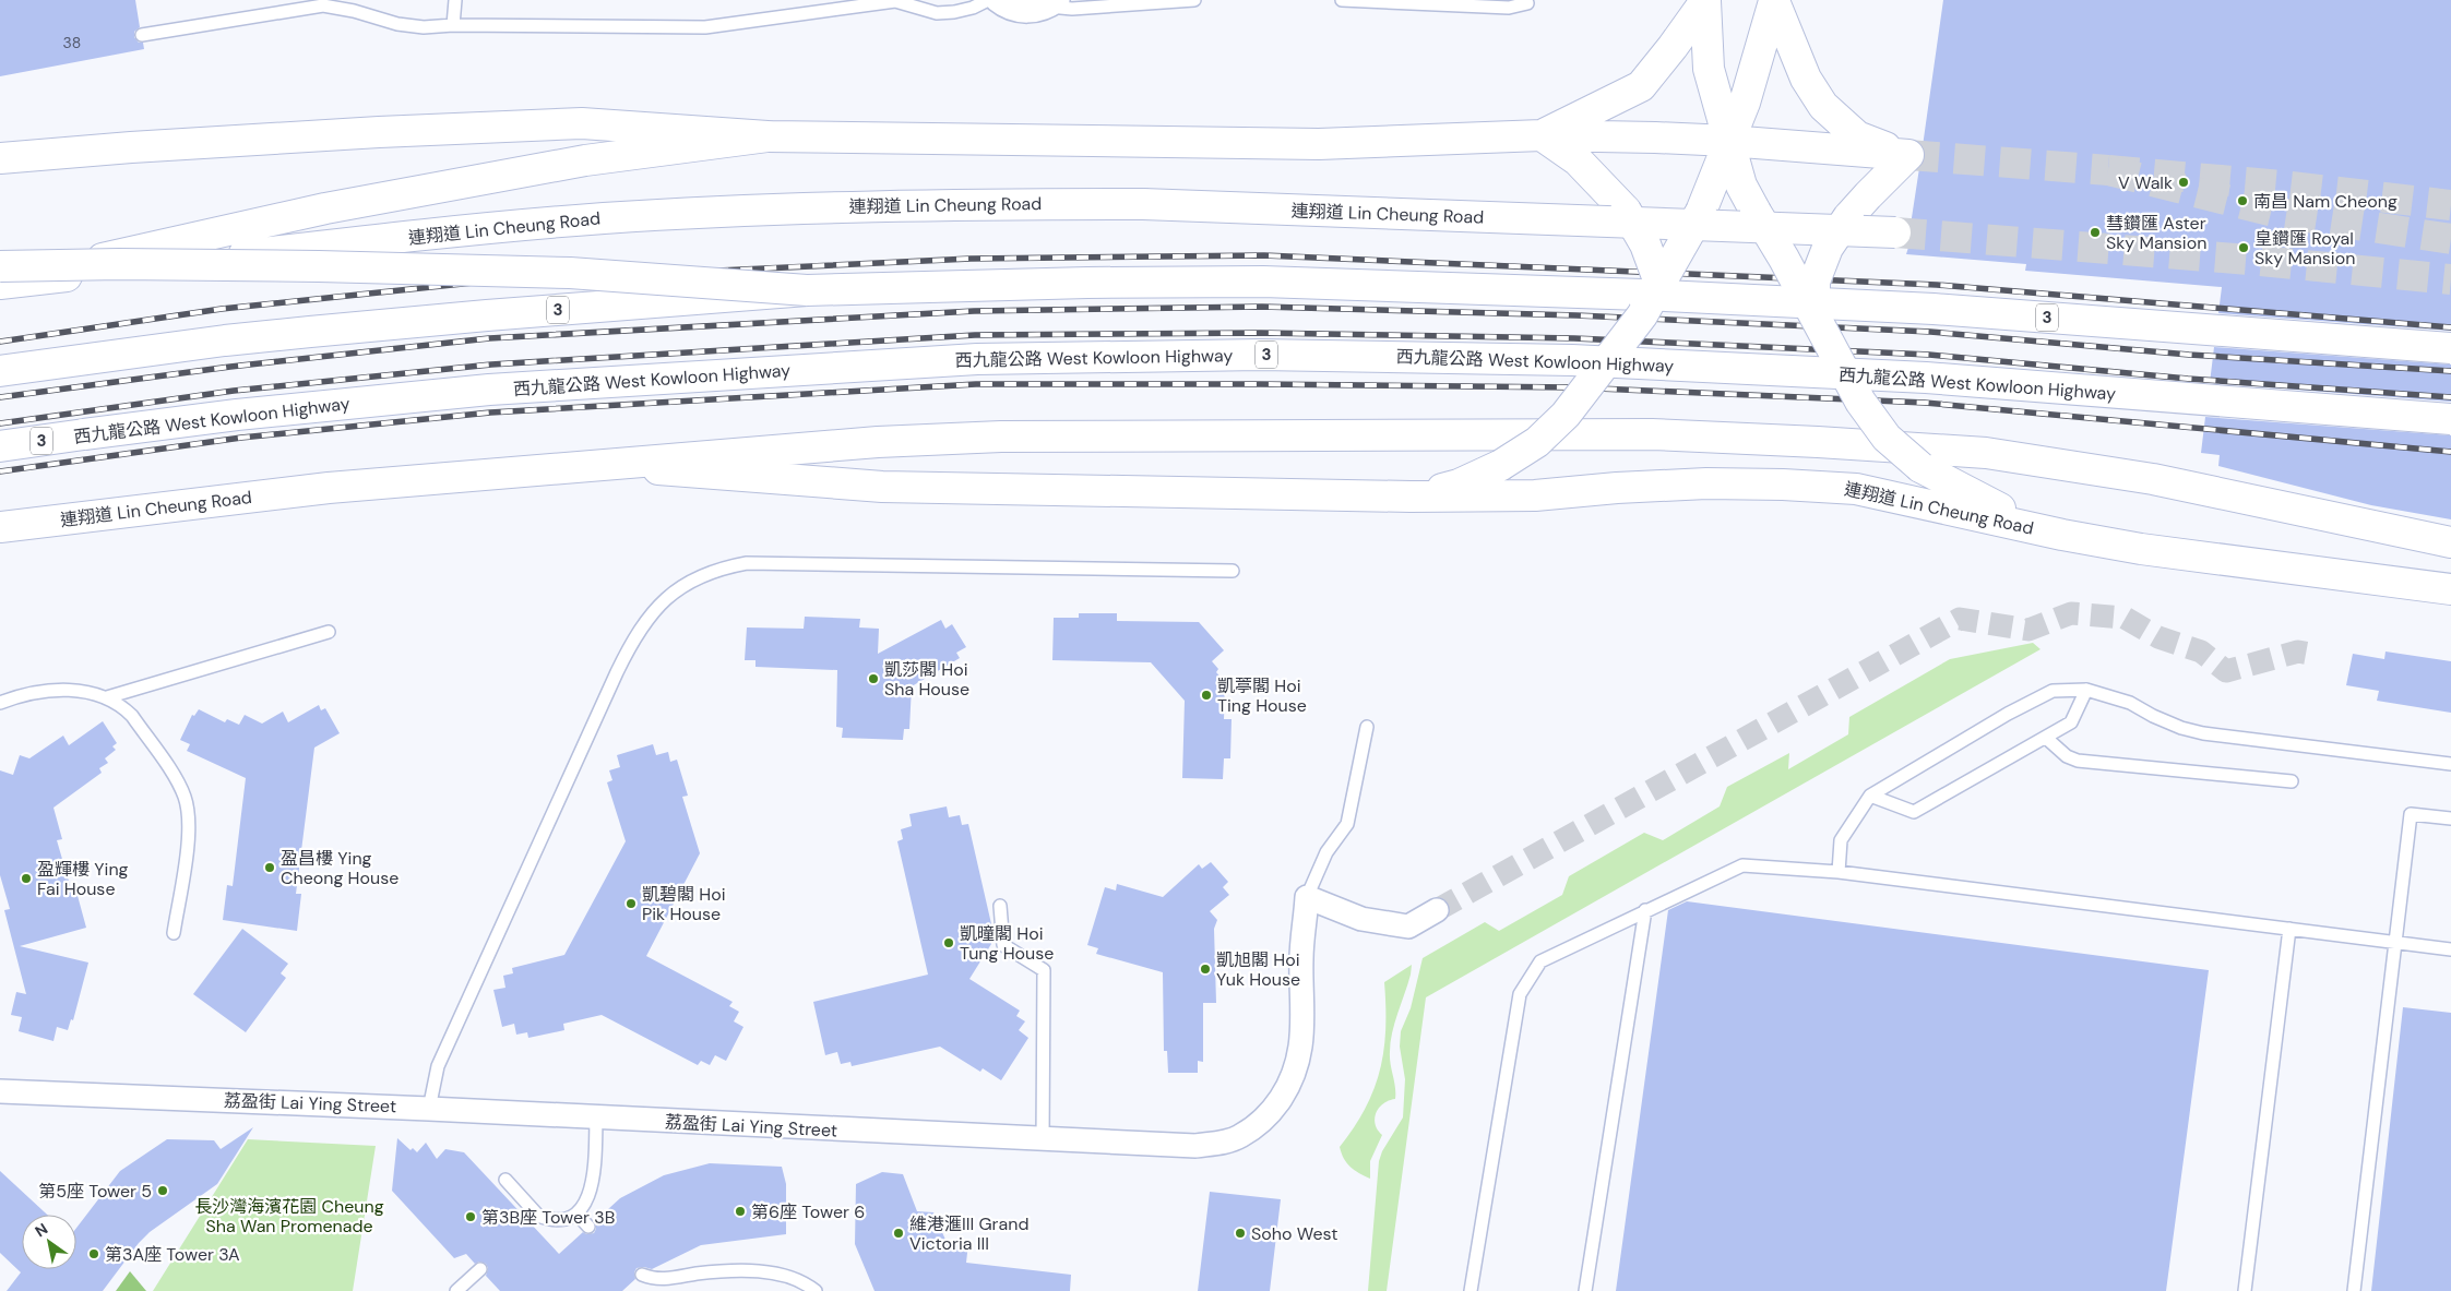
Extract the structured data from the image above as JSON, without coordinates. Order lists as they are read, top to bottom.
{
  "streets": {
    "main road": ["連翔道 Lin Cheung Road", "3", "西九龍公路 West Kowloon Highway"],
    "street": ["荔盈街 Lai Ying Street"]
  },
  "parks": ["長沙灣海濱花園 Cheung Sha Wan Promenade"],
  "places": [
    "V Walk",
    "南昌 Nam Cheong",
    "彗鑽匯 Aster Sky Mansion",
    "皇鑽匯 Royal Sky Mansion",
    "凱莎閣 Hoi Sha House",
    "凱葶閣 Hoi Ting House",
    "盈昌樓 Ying Cheong House",
    "盈輝樓 Ying Fai House",
    "凱碧閣 Hoi Pik House",
    "凱曈閣 Hoi Tung House",
    "凱旭閣 Hoi Yuk House",
    "第5座 Tower 5",
    "第6座 Tower 6",
    "第3B座 Tower 3B",
    "維港滙III Grand Victoria III",
    "Soho West",
    "第3A座 Tower 3A"
  ],
  "house_numbers": ["38"],
  "north": "top left"
}
